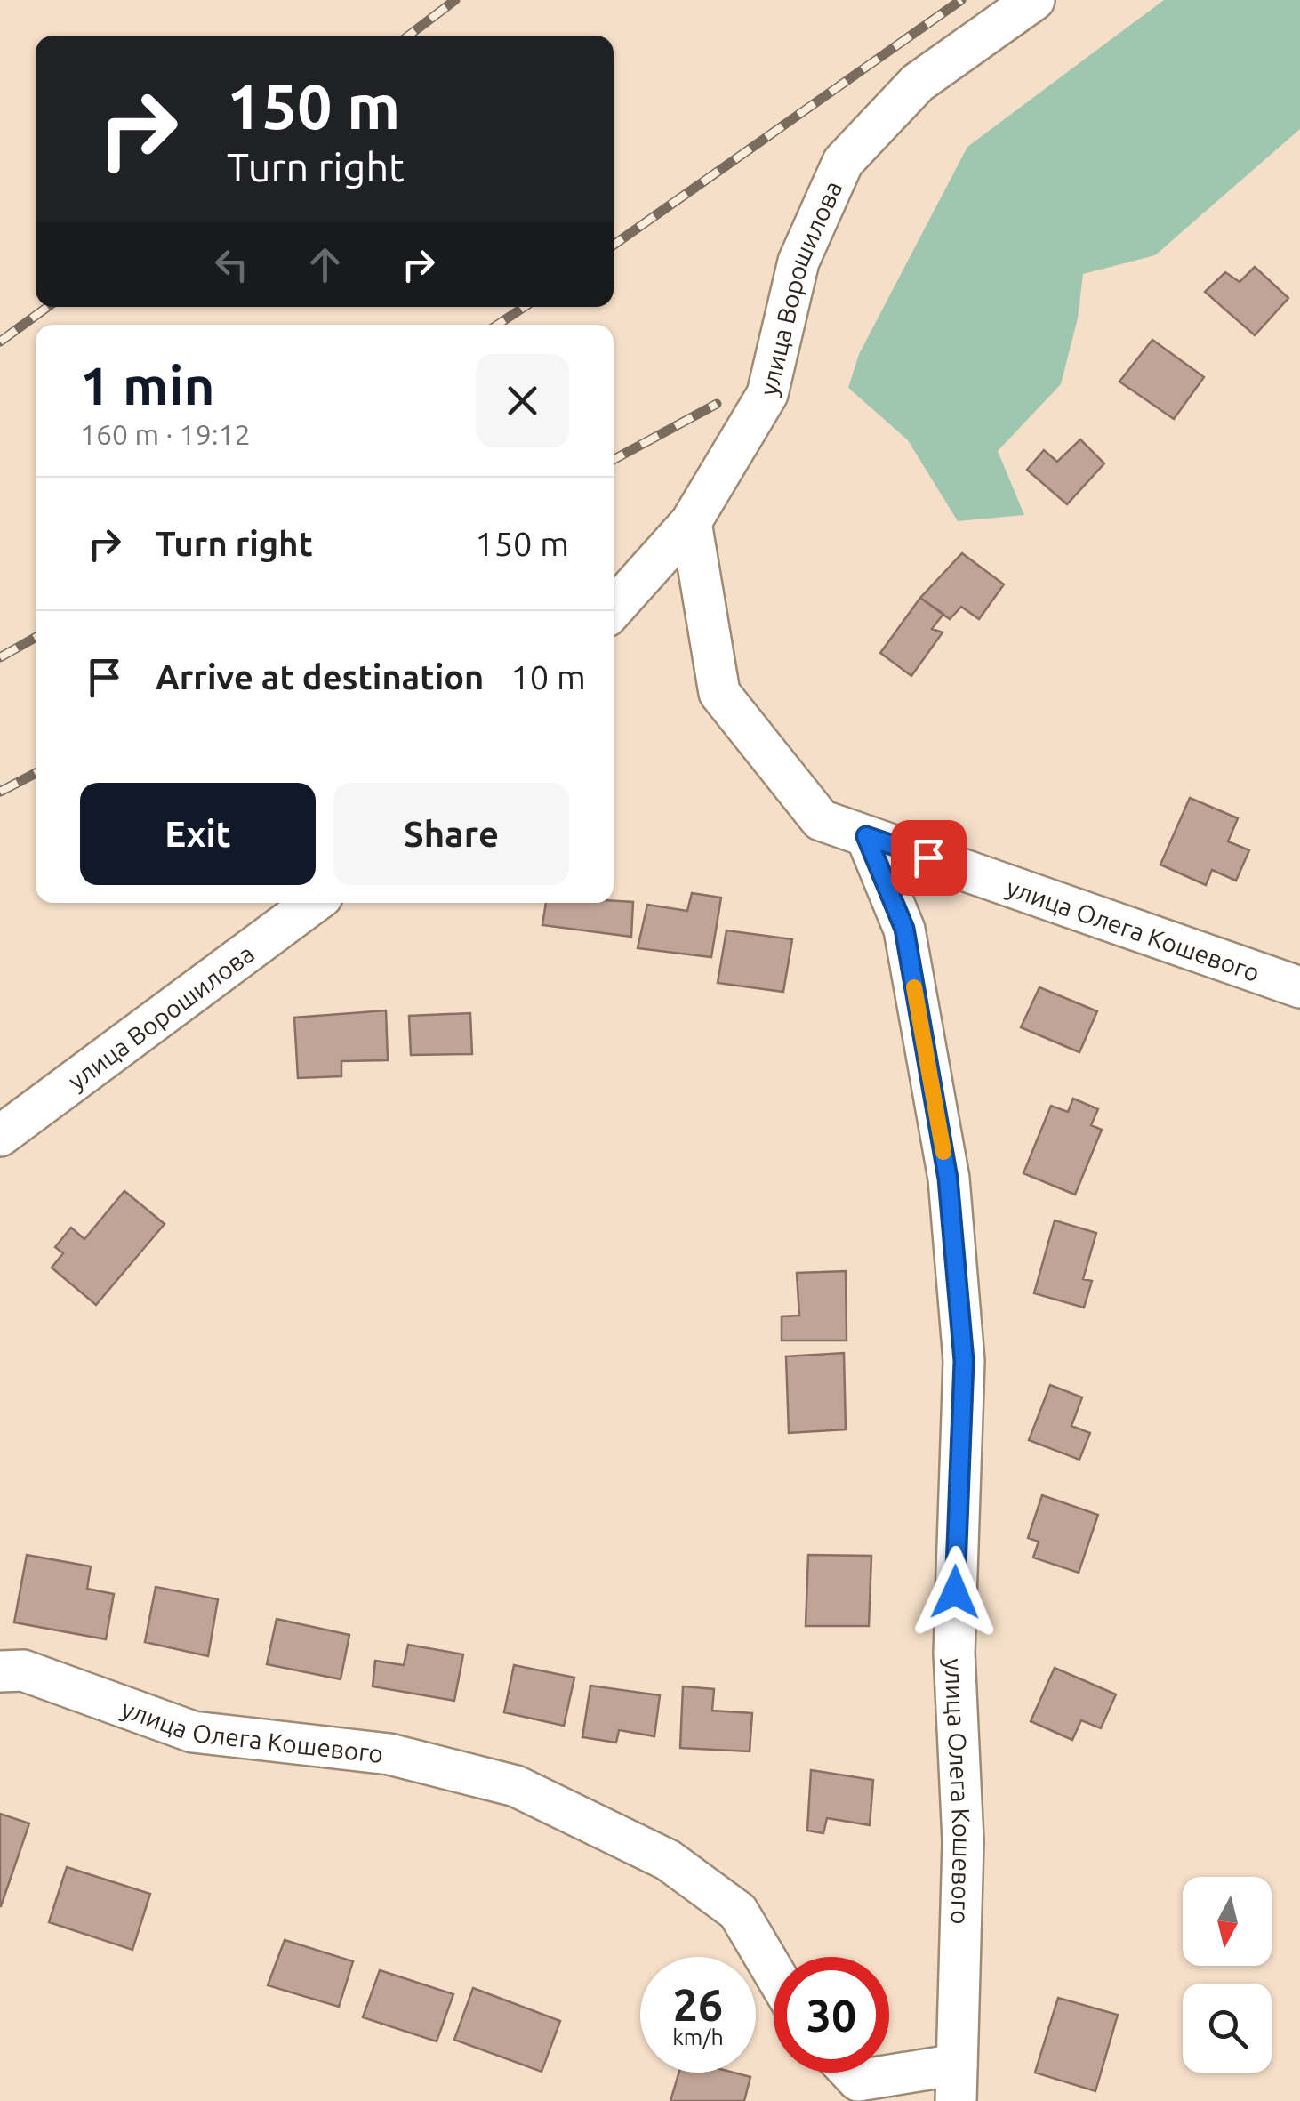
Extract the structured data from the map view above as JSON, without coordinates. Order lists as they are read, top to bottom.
{
  "streets": {
    "street": ["улица Ворошилова", "улица Олега Кошевого"]
  },
  "crossings": [
    ["улица Ворошилова", "улица Олега Кошевого"]
  ],
  "north": "bottom",
  "page": {
    "turn": ["150 m", "Turn right"],
    "heading": ["1 min", "160 m · 19:12"],
    "list": [
      {
        "name": "Turn right",
        "value": "150 m"
      },
      {
        "name": "Arrive at destination",
        "value": "10 m"
      }
    ],
    "buttons": ["Exit", "Share"],
    "speed": "26 km/h",
    "limit": "30"
  }
}
